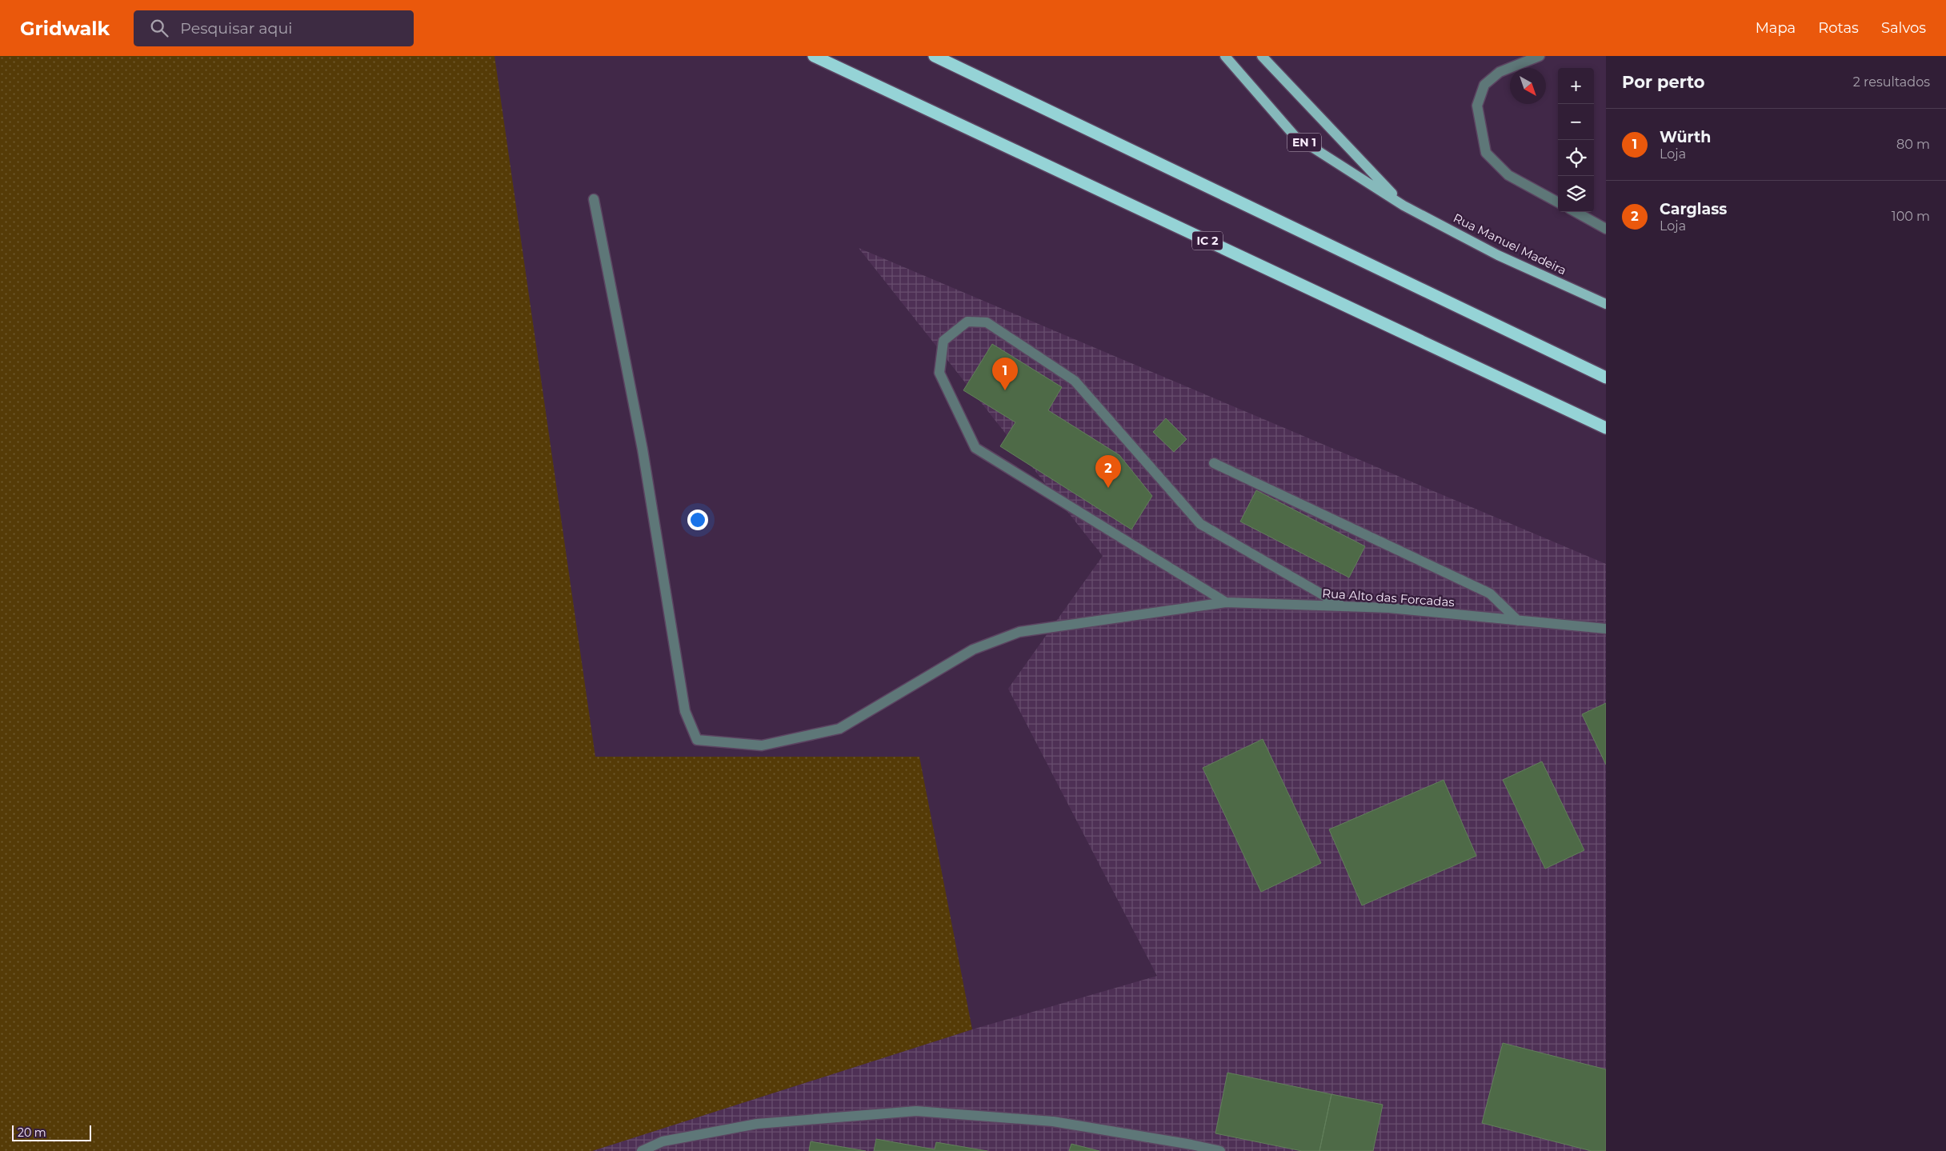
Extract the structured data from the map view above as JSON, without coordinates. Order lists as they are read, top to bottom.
{
  "streets": {
    "highway": ["IC 2"],
    "main road": ["EN 1", "Rua Manuel Madeira"],
    "street": ["Rua Alto das Forcadas"]
  },
  "scale_bar": "20 m",
  "north": "bottom right",
  "page": {
    "header": "Gridwalk",
    "search": "Pesquisar aqui",
    "nav": ["Mapa", "Rotas", "Salvos"],
    "heading": ["Por perto", "2 resultados"],
    "map_buttons": ["+", "−"],
    "list": [
      {
        "mark": "1",
        "name": "Würth",
        "note": "Loja",
        "value": "80 m"
      },
      {
        "mark": "2",
        "name": "Carglass",
        "note": "Loja",
        "value": "100 m"
      }
    ],
    "pins": ["1", "2"],
    "scale": "20 m"
  }
}
